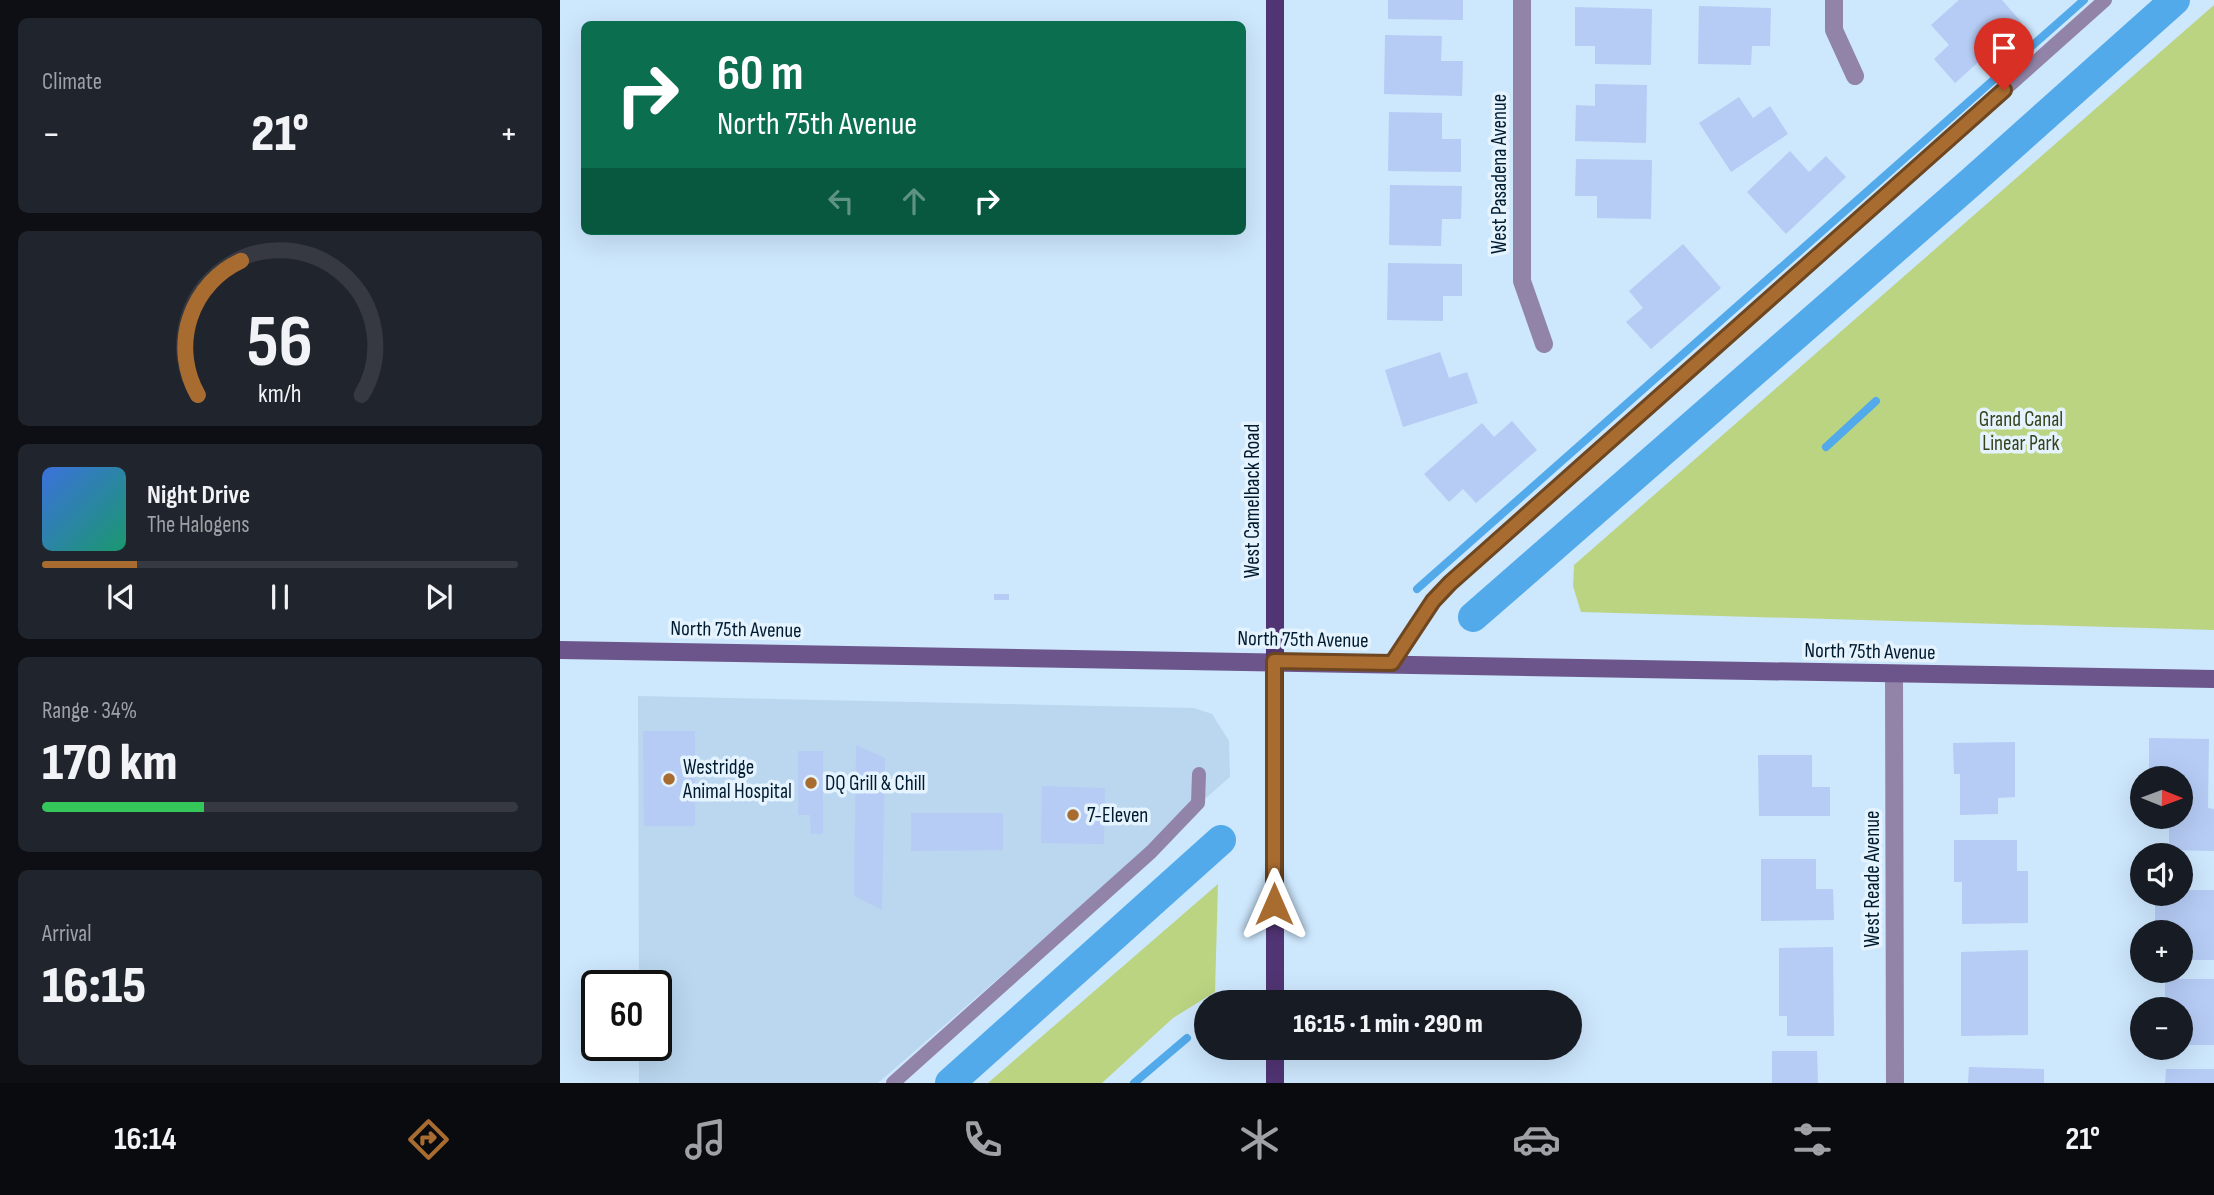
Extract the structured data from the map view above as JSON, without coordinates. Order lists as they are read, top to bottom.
{
  "streets": {
    "main road": ["West Camelback Road", "North 75th Avenue"],
    "street": ["West Pasadena Avenue", "West Reade Avenue"]
  },
  "crossings": [
    ["West Camelback Road", "North 75th Avenue"],
    ["North 75th Avenue", "West Reade Avenue"]
  ],
  "parks": ["Grand Canal Linear Park"],
  "places": ["Westridge Animal Hospital", "DQ Grill & Chill", "7-Eleven"],
  "north": "right",
  "page": {
    "tile": [
      "Climate",
      ["Range · 34%", "170 km"],
      ["Arrival", "16:15"]
    ],
    "turn": ["60 m", "North 75th Avenue"],
    "heat": ["−", "21°", "+"],
    "song": ["Night Drive", "The Halogens"],
    "map_buttons": ["+", "−"],
    "limit": "60",
    "trip": "16:15 · 1 min · 290 m",
    "tabs": ["16:14", "21°"],
    "gauge": ["56", "km/h"]
  }
}
